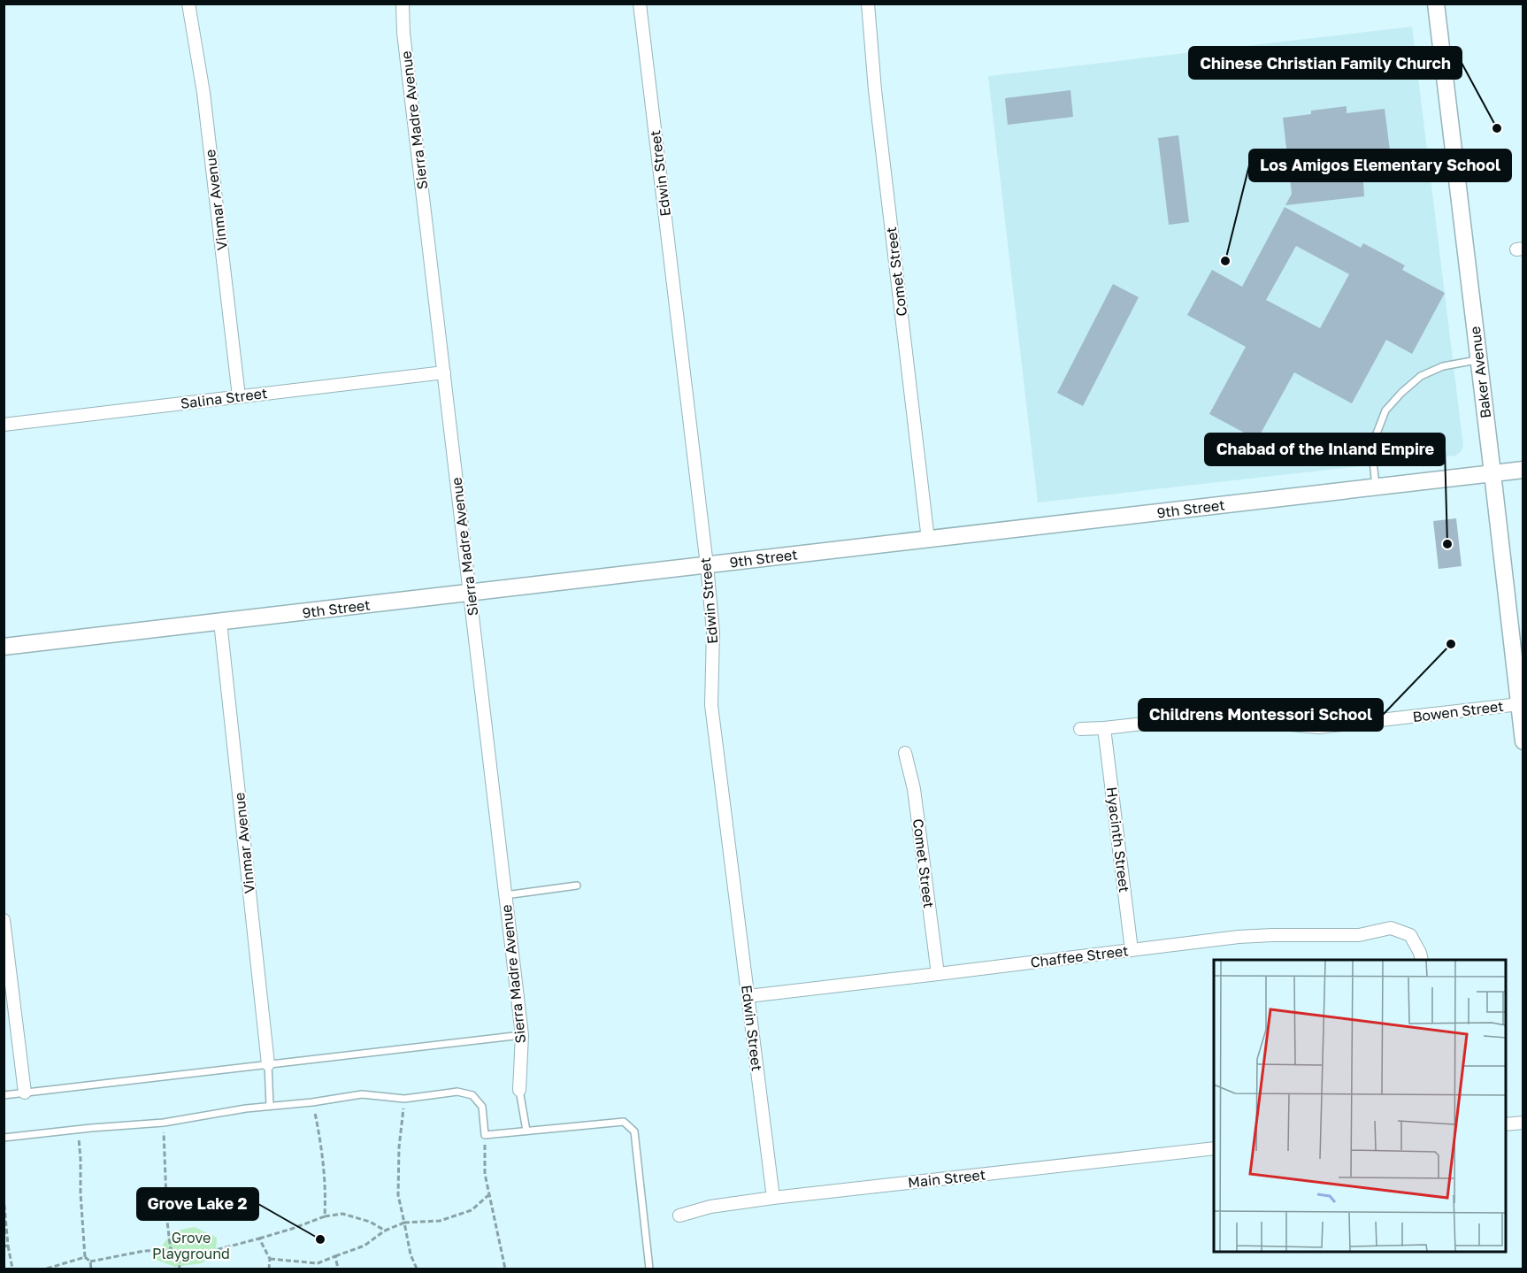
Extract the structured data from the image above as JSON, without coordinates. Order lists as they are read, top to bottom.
{
  "streets": {
    "street": [
      "Sierra Madre Avenue",
      "Edwin Street",
      "Vinmar Avenue",
      "Comet Street",
      "Baker Avenue",
      "Salina Street",
      "9th Street",
      "Bowen Street",
      "Hyacinth Street",
      "Chaffee Street",
      "Main Street"
    ]
  },
  "crossings": [
    ["Sierra Madre Avenue", "Salina Street"],
    ["Sierra Madre Avenue", "9th Street"],
    ["Edwin Street", "9th Street"],
    ["Edwin Street", "Chaffee Street"],
    ["Edwin Street", "Main Street"],
    ["Vinmar Avenue", "Salina Street"],
    ["Vinmar Avenue", "9th Street"],
    ["Comet Street", "9th Street"],
    ["Comet Street", "Chaffee Street"],
    ["Baker Avenue", "9th Street"],
    ["Baker Avenue", "Bowen Street"],
    ["Bowen Street", "Hyacinth Street"],
    ["Hyacinth Street", "Chaffee Street"]
  ],
  "parks": ["Grove Playground"],
  "places": [
    "Chinese Christian Family Church",
    "Los Amigos Elementary School",
    "Chabad of the Inland Empire",
    "Childrens Montessori School",
    "Grove Lake 2"
  ]
}
